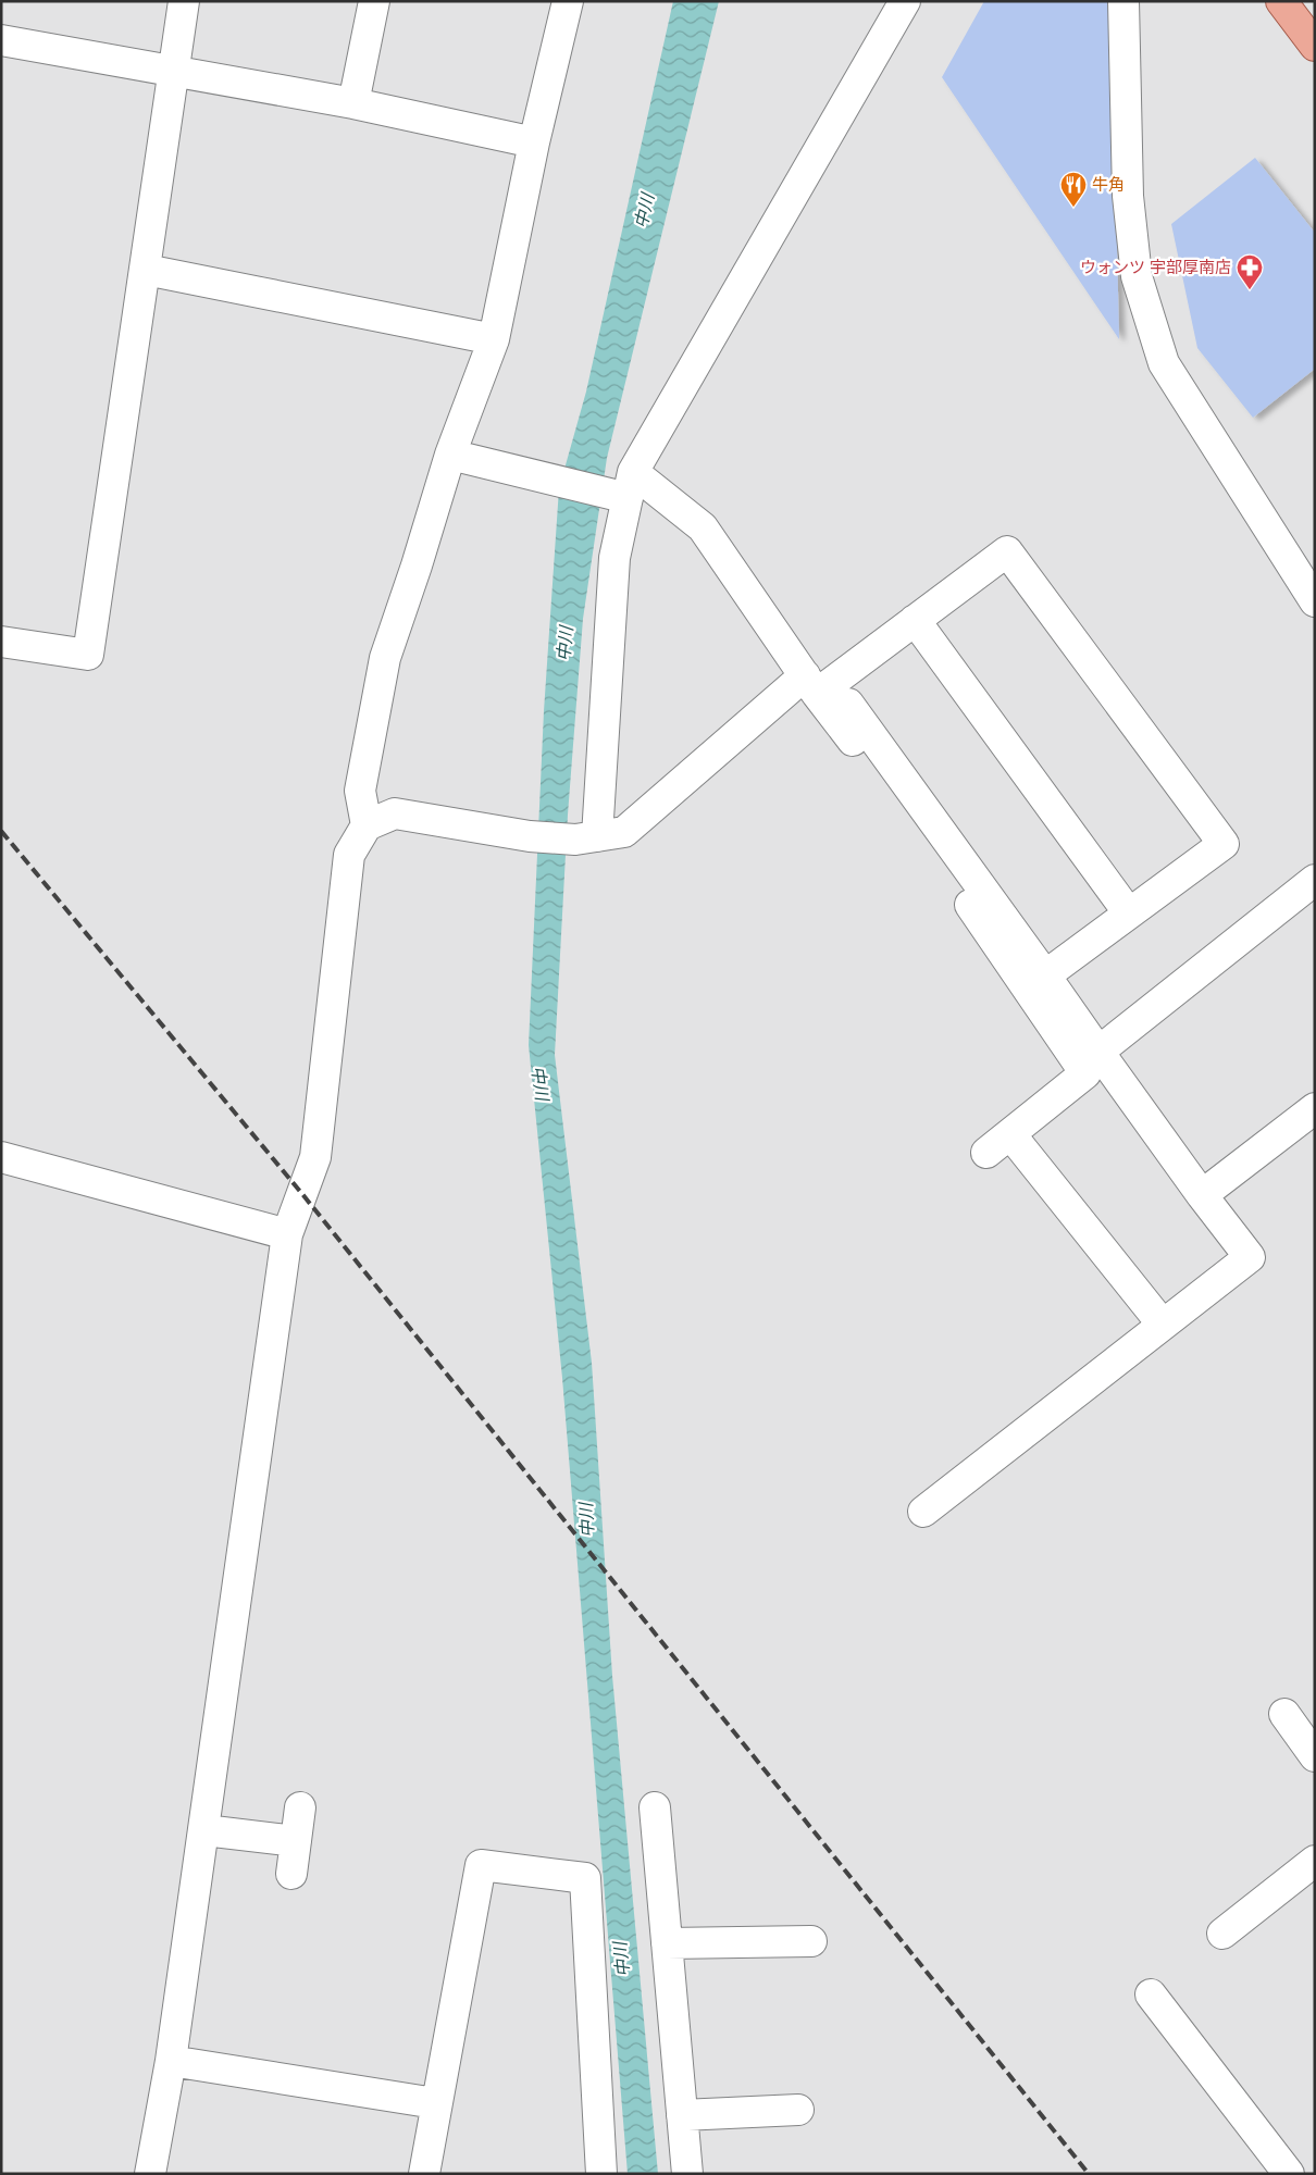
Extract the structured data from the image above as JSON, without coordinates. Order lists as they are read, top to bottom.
{
  "water": ["中川"],
  "places": {
    "restaurant": ["牛角"],
    "pharmacy": ["ウォンツ 宇部厚南店"]
  }
}
